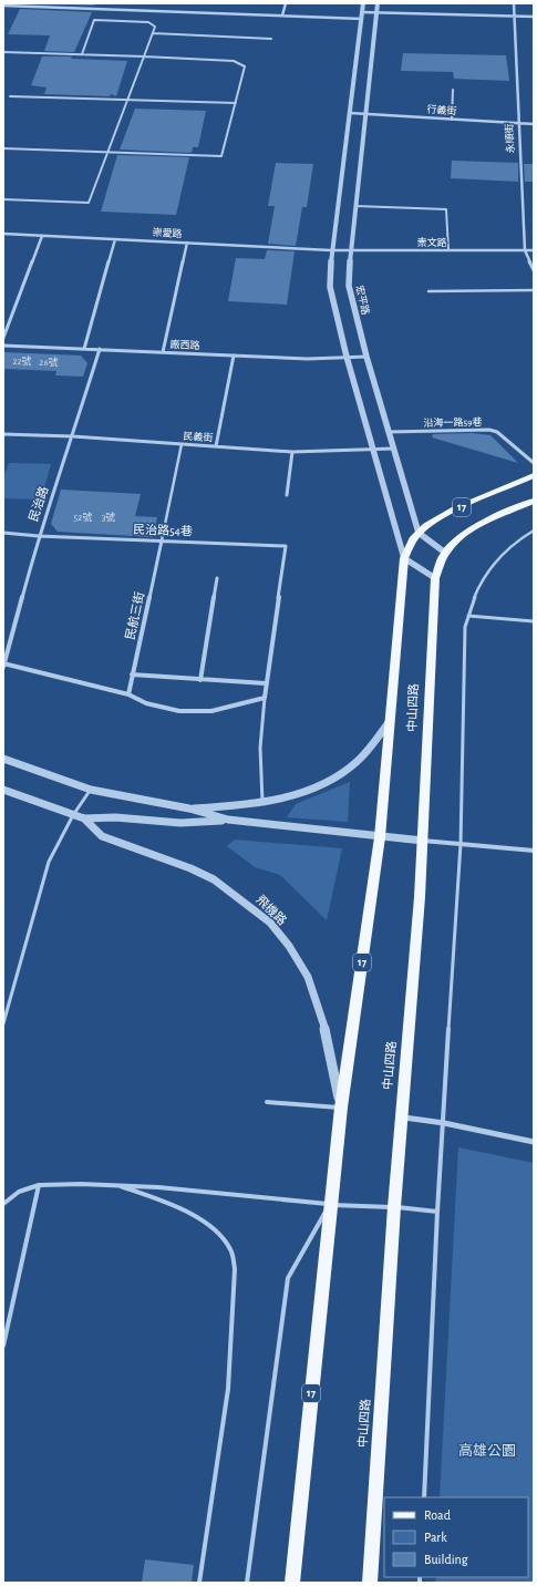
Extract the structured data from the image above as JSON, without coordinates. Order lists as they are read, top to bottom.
{
  "streets": {
    "main road": ["17", "中山四路"],
    "street": [
      "行義街",
      "永順街",
      "崇愛路",
      "崇文路",
      "宏平路",
      "廠西路",
      "沿海一路59巷",
      "民義街",
      "民治路",
      "民治路54巷",
      "民航三街",
      "飛機路"
    ]
  },
  "crossings": [
    ["行義街", "永順街"],
    ["行義街", "宏平路"],
    ["永順街", "崇文路"],
    ["崇愛路", "崇文路"],
    ["崇文路", "宏平路"],
    ["宏平路", "廠西路"],
    ["宏平路", "沿海一路59巷"],
    ["宏平路", "民義街"],
    ["宏平路", "17"],
    ["廠西路", "民治路"],
    ["民義街", "民治路"],
    ["民治路", "民治路54巷"],
    ["17", "中山四路"],
    ["民治路54巷", "民航三街"],
    ["中山四路", "飛機路"]
  ],
  "parks": ["高雄公園"],
  "house_numbers": [
    "22號",
    "26號",
    "52號",
    "3號"
  ],
  "legend": ["Road", "Park", "Building"]
}
